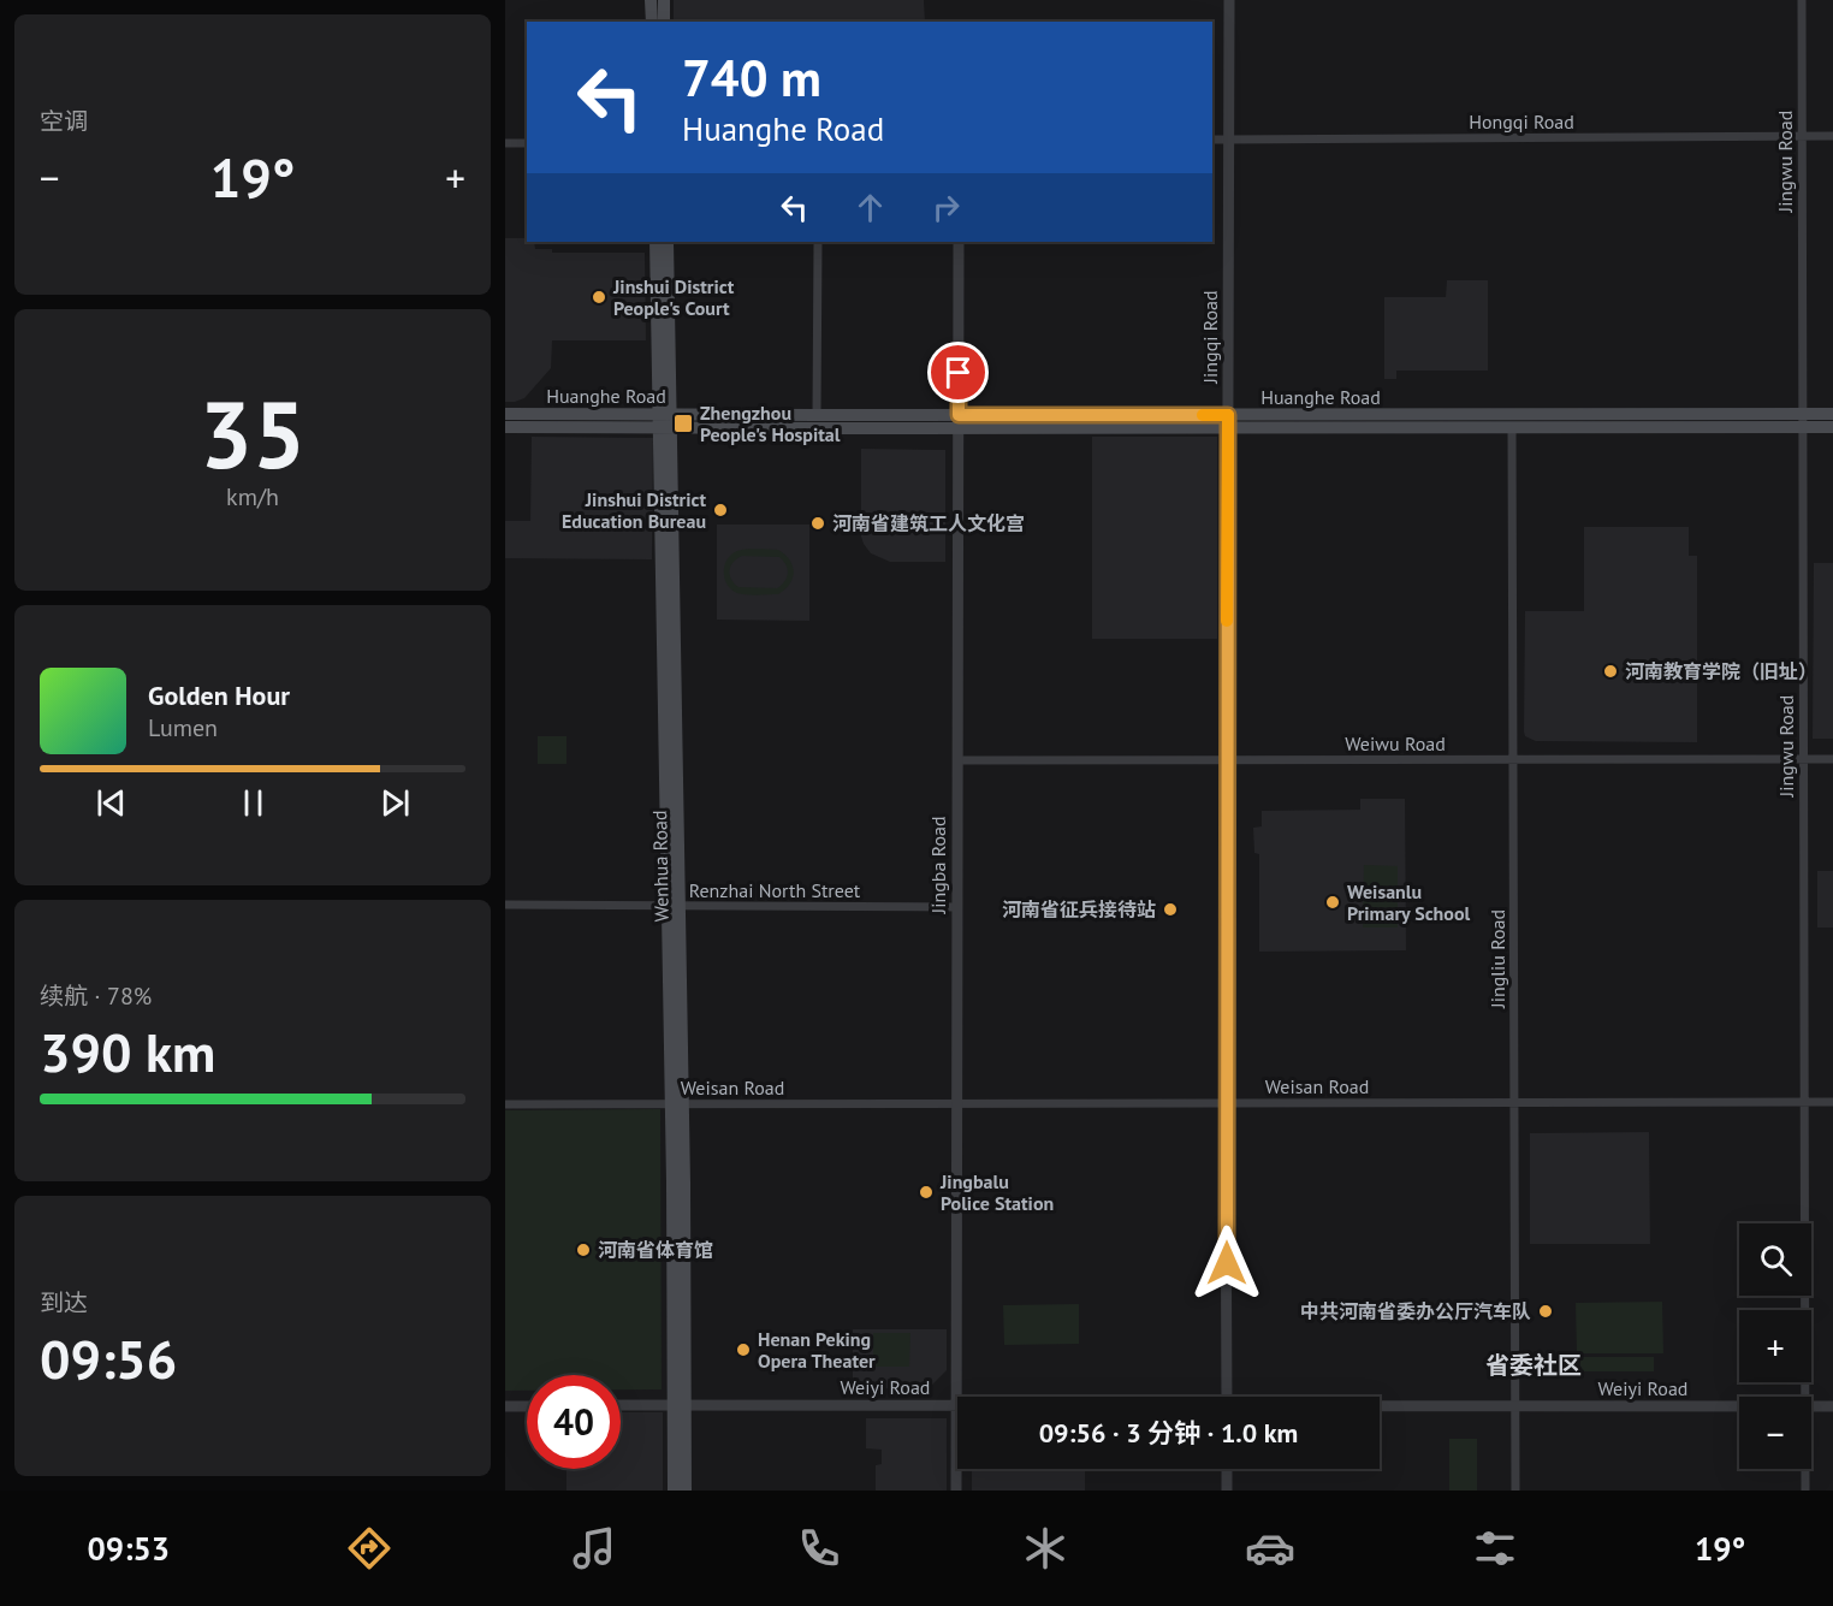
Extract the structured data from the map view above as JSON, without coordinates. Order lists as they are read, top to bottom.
{
  "streets": {
    "main road": ["Huanghe Road", "Wenhua Road"],
    "street": [
      "Hongqi Road",
      "Jingwu Road",
      "Jingqi Road",
      "Weiwu Road",
      "Jingba Road",
      "Renzhai North Street",
      "Jingliu Road",
      "Weisan Road",
      "Weiyi Road"
    ]
  },
  "crossings": [
    ["Hongqi Road", "Jingwu Road"],
    ["Hongqi Road", "Jingqi Road"],
    ["Jingwu Road", "Huanghe Road"],
    ["Jingwu Road", "Weiwu Road"],
    ["Jingwu Road", "Weisan Road"],
    ["Jingqi Road", "Huanghe Road"],
    ["Jingqi Road", "Weiwu Road"],
    ["Jingqi Road", "Weisan Road"],
    ["Huanghe Road", "Jingba Road"],
    ["Huanghe Road", "Wenhua Road"],
    ["Huanghe Road", "Jingliu Road"],
    ["Weiwu Road", "Jingba Road"],
    ["Weiwu Road", "Jingliu Road"],
    ["Jingba Road", "Renzhai North Street"],
    ["Jingba Road", "Weisan Road"],
    ["Jingba Road", "Weiyi Road"],
    ["Wenhua Road", "Renzhai North Street"],
    ["Wenhua Road", "Weisan Road"],
    ["Wenhua Road", "Weiyi Road"],
    ["Jingliu Road", "Weisan Road"],
    ["Jingliu Road", "Weiyi Road"]
  ],
  "districts": ["省委社区"],
  "places": {
    "other": [
      "Jinshui District People's Court",
      "Jinshui District Education Bureau",
      "河南省建筑工人文化宫",
      "河南教育学院（旧址）",
      "Weisanlu Primary School",
      "河南省征兵接待站",
      "Jingbalu Police Station",
      "河南省体育馆",
      "中共河南省委办公厅汽车队",
      "Henan Peking Opera Theater"
    ],
    "transit": ["Zhengzhou People's Hospital"]
  },
  "page": {
    "tile": [
      "空调",
      ["35", "km/h"],
      ["续航 · 78%", "390 km"],
      ["到达", "09:56"]
    ],
    "turn": ["740 m", "Huanghe Road"],
    "heat": ["−", "19°", "+"],
    "song": ["Golden Hour", "Lumen"],
    "map_buttons": ["+", "−"],
    "limit": "40",
    "trip": "09:56 · 3 分钟 · 1.0 km",
    "tabs": ["09:53", "19°"]
  }
}
